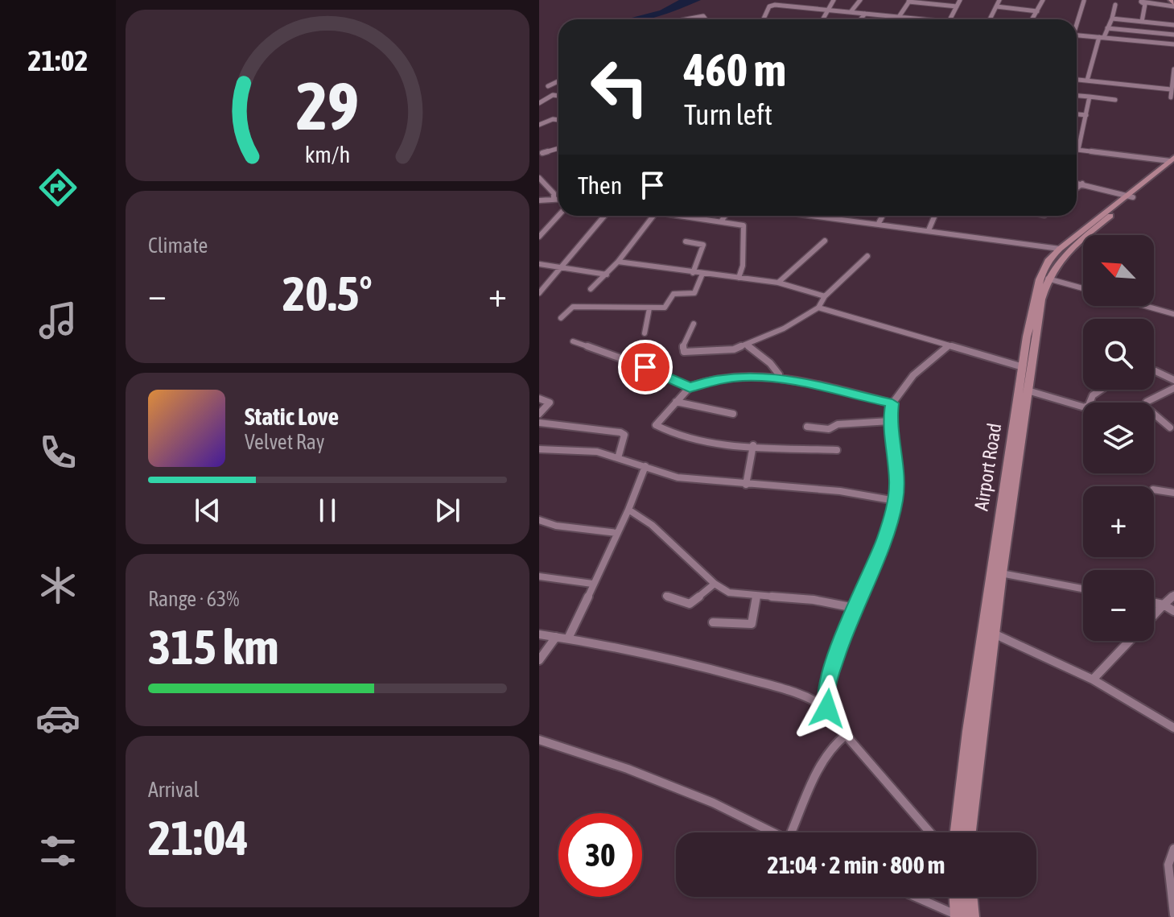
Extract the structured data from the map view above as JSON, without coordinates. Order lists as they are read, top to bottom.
{
  "streets": {
    "main road": ["Airport Road"]
  },
  "north": "top left",
  "page": {
    "tabs": "21:02",
    "turn": ["460 m", "Turn left"],
    "then": "Then",
    "tile": [
      "Climate",
      ["Range · 63%", "315 km"],
      ["Arrival", "21:04"]
    ],
    "map_buttons": ["+", "−"],
    "heat": ["−", "20.5°", "+"],
    "song": ["Static Love", "Velvet Ray"],
    "limit": "30",
    "trip": "21:04 · 2 min · 800 m",
    "gauge": ["29", "km/h"]
  }
}
